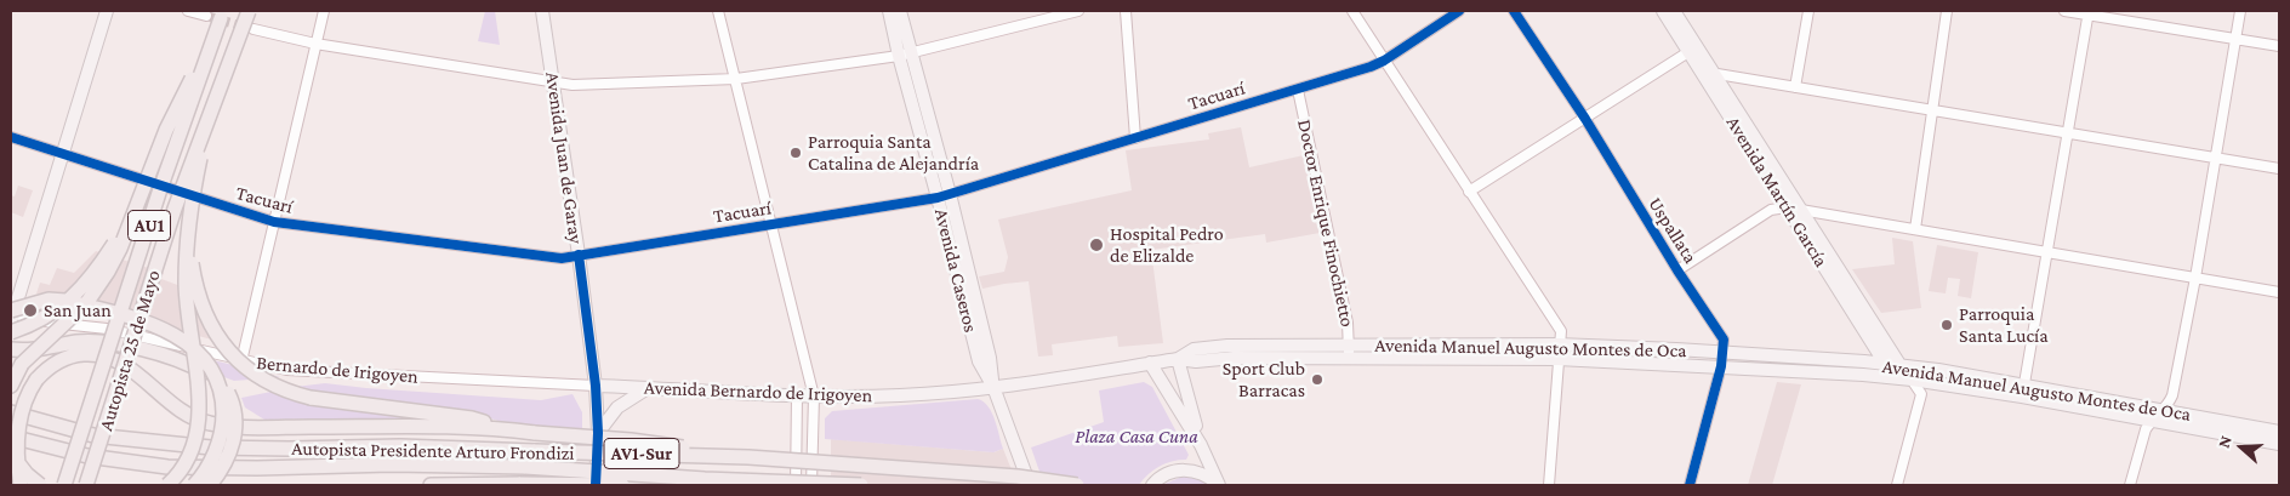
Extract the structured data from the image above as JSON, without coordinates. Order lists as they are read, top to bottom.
{
  "streets": {
    "highway": [
      "AU1",
      "Autopista 25 de Mayo",
      "Autopista Presidente Arturo Frondizi",
      "AV1-Sur"
    ],
    "main road": [
      "Avenida Juan de Garay",
      "Avenida Martín García",
      "Avenida Caseros",
      "Avenida Manuel Augusto Montes de Oca",
      "Avenida Bernardo de Irigoyen"
    ],
    "street": [
      "Tacuarí",
      "Doctor Enrique Finochietto",
      "Uspallata",
      "Bernardo de Irigoyen"
    ]
  },
  "crossings": [
    ["Tacuarí", "Avenida Juan de Garay"],
    ["Tacuarí", "Doctor Enrique Finochietto"],
    ["Tacuarí", "Avenida Caseros"],
    ["Avenida Juan de Garay", "Bernardo de Irigoyen"],
    ["Avenida Juan de Garay", "Avenida Bernardo de Irigoyen"],
    ["Avenida Martín García", "Avenida Manuel Augusto Montes de Oca"],
    ["Doctor Enrique Finochietto", "Avenida Manuel Augusto Montes de Oca"],
    ["Uspallata", "Avenida Manuel Augusto Montes de Oca"],
    ["Avenida Caseros", "Avenida Manuel Augusto Montes de Oca"],
    ["Avenida Caseros", "Avenida Bernardo de Irigoyen"],
    ["Avenida Manuel Augusto Montes de Oca", "Avenida Bernardo de Irigoyen"],
    ["Bernardo de Irigoyen", "Avenida Bernardo de Irigoyen"]
  ],
  "parks": ["Plaza Casa Cuna"],
  "places": [
    "Parroquia Santa Catalina de Alejandría",
    "Hospital Pedro de Elizalde",
    "San Juan",
    "Parroquia Santa Lucía",
    "Sport Club Barracas"
  ],
  "north": "left"
}
